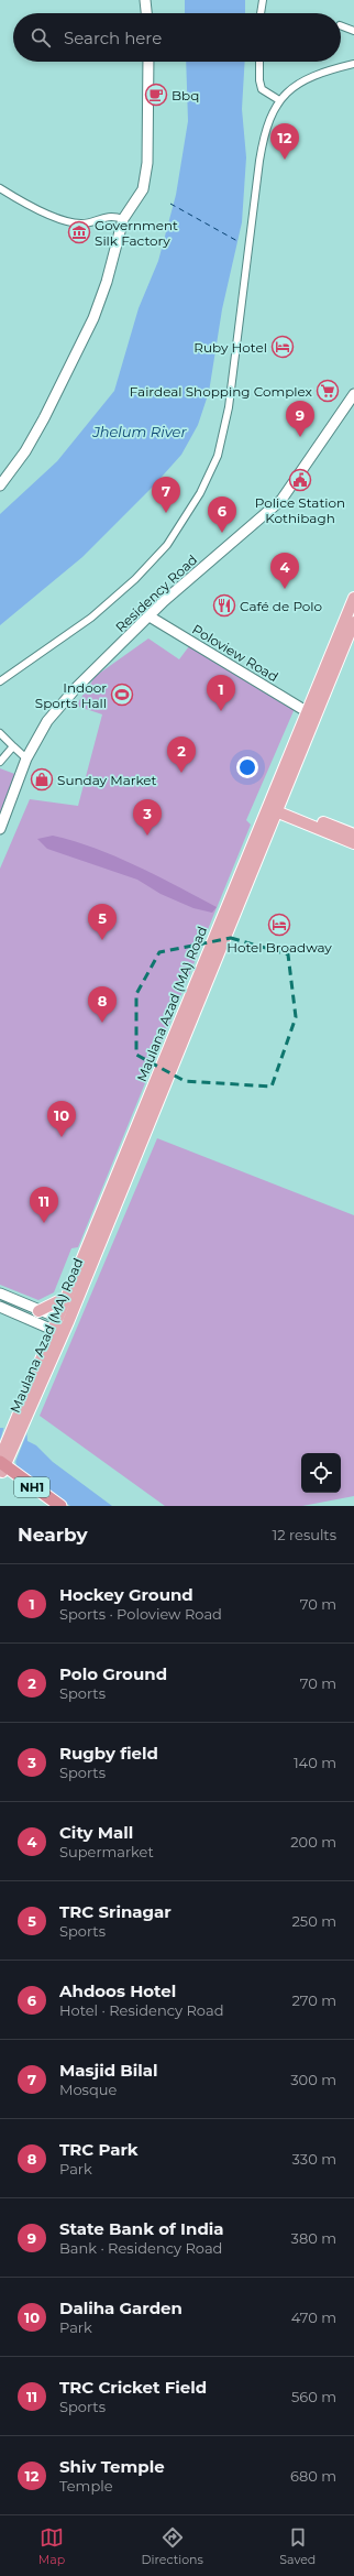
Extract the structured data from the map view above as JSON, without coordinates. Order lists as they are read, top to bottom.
{
  "streets": {
    "highway": ["NH1"],
    "main road": ["Residency Road", "Poloview Road", "Maulana Azad (MA) Road"]
  },
  "crossings": [
    ["Residency Road", "Poloview Road"],
    ["Poloview Road", "Maulana Azad (MA) Road"],
    ["Maulana Azad (MA) Road", "NH1"]
  ],
  "water": ["Jhelum River"],
  "places": {
    "cafe": ["Bbq"],
    "museum": ["Government Silk Factory"],
    "hotel": ["Ruby Hotel", "Hotel Broadway"],
    "supermarket": ["Fairdeal Shopping Complex"],
    "public building": ["Police Station Kothibagh"],
    "restaurant": ["Café de Polo"],
    "sports": ["Indoor Sports Hall"],
    "shop": ["Sunday Market"]
  },
  "page": {
    "search": "Search here",
    "pins": [
      "12",
      "9",
      "7",
      "6",
      "4",
      "1",
      "2",
      "3",
      "5",
      "8",
      "10",
      "11"
    ],
    "heading": ["Nearby", "12 results"],
    "list": [
      {
        "mark": "1",
        "name": "Hockey Ground",
        "note": "Sports · Poloview Road",
        "value": "70 m"
      },
      {
        "mark": "2",
        "name": "Polo Ground",
        "note": "Sports",
        "value": "70 m"
      },
      {
        "mark": "3",
        "name": "Rugby field",
        "note": "Sports",
        "value": "140 m"
      },
      {
        "mark": "4",
        "name": "City Mall",
        "note": "Supermarket",
        "value": "200 m"
      },
      {
        "mark": "5",
        "name": "TRC Srinagar",
        "note": "Sports",
        "value": "250 m"
      },
      {
        "mark": "6",
        "name": "Ahdoos Hotel",
        "note": "Hotel · Residency Road",
        "value": "270 m"
      },
      {
        "mark": "7",
        "name": "Masjid Bilal",
        "note": "Mosque",
        "value": "300 m"
      },
      {
        "mark": "8",
        "name": "TRC Park",
        "note": "Park",
        "value": "330 m"
      },
      {
        "mark": "9",
        "name": "State Bank of India",
        "note": "Bank · Residency Road",
        "value": "380 m"
      },
      {
        "mark": "10",
        "name": "Daliha Garden",
        "note": "Park",
        "value": "470 m"
      },
      {
        "mark": "11",
        "name": "TRC Cricket Field",
        "note": "Sports",
        "value": "560 m"
      },
      {
        "mark": "12",
        "name": "Shiv Temple",
        "note": "Temple",
        "value": "680 m"
      }
    ],
    "nav": ["Map", "Directions", "Saved"]
  }
}
